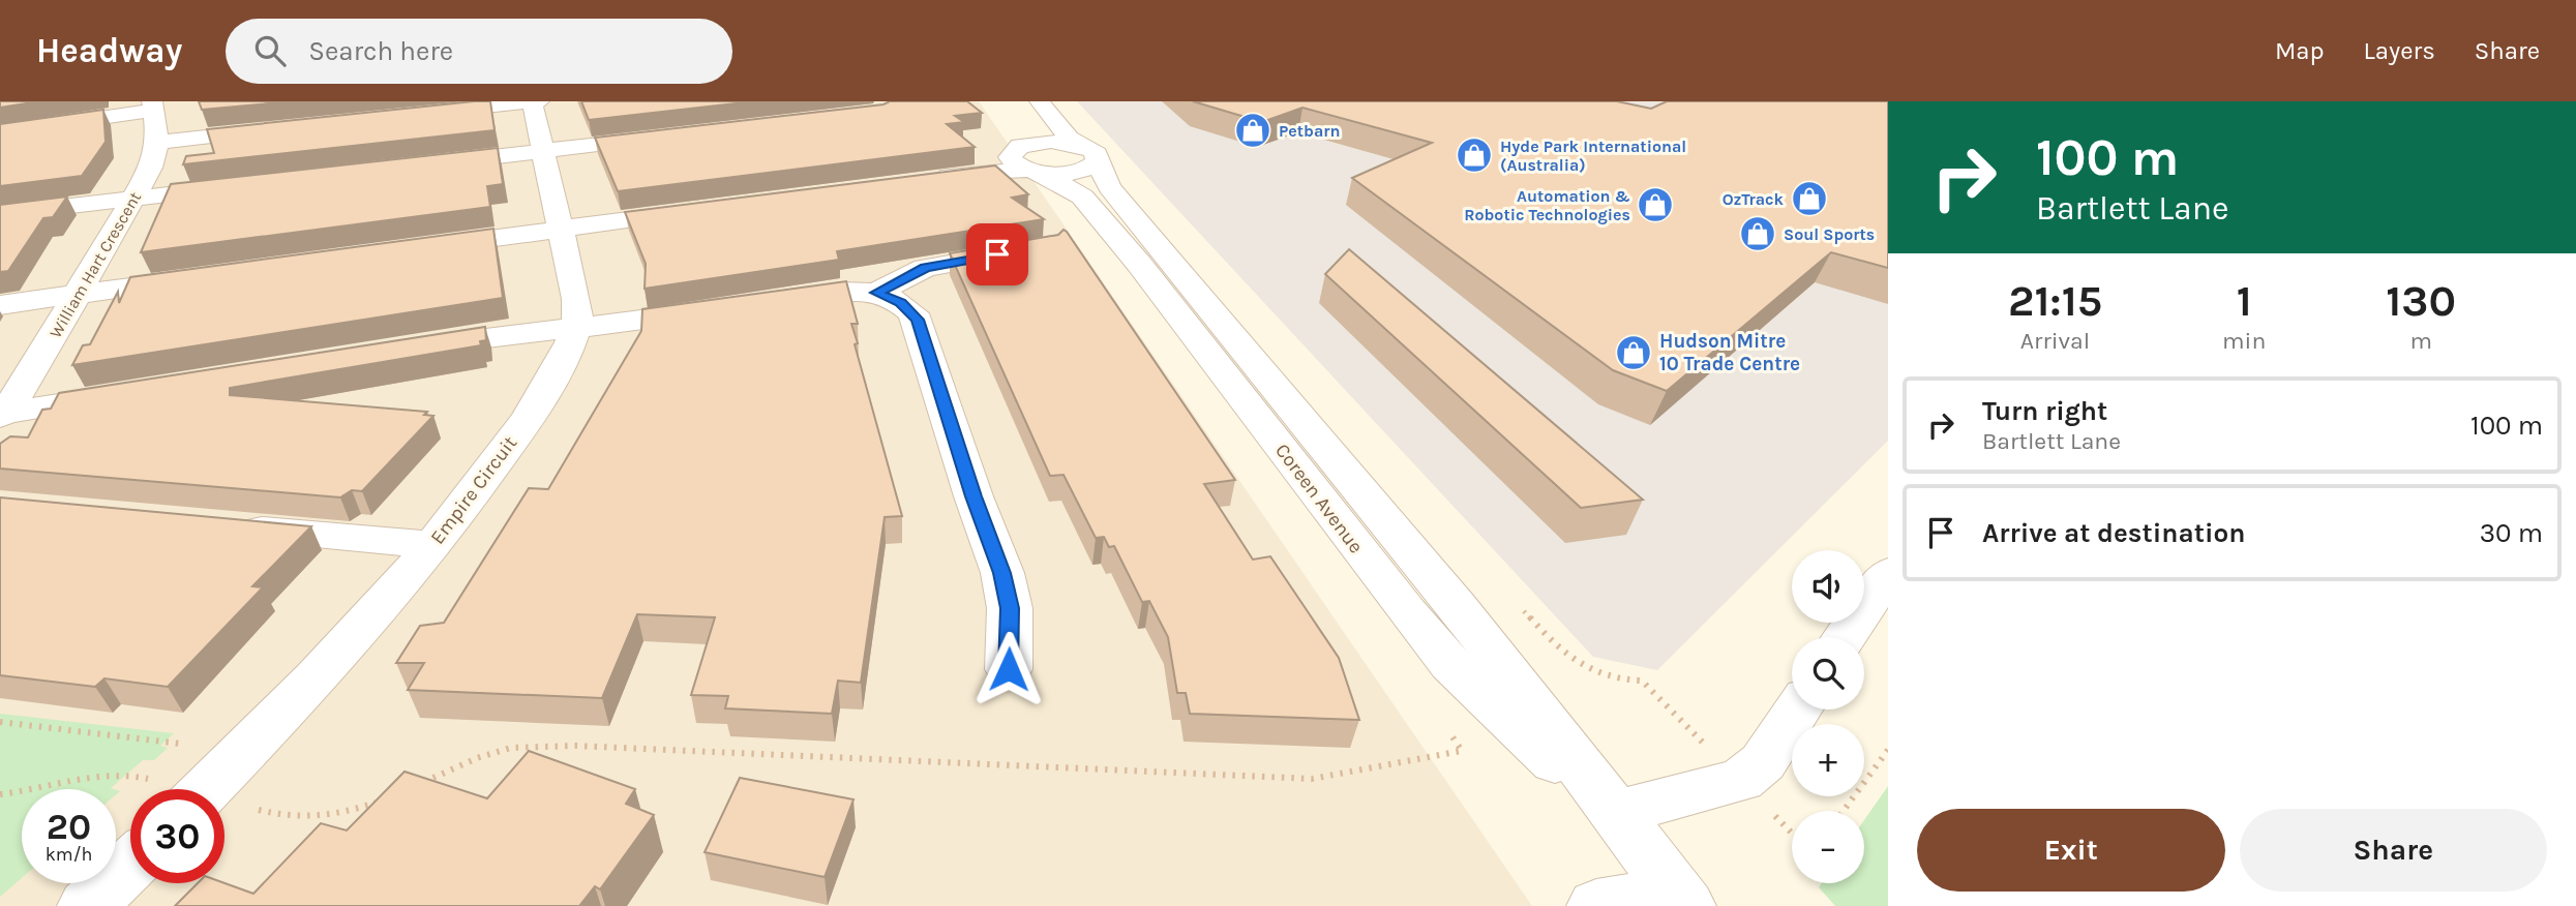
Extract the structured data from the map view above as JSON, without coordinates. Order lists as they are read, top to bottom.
{
  "streets": {
    "street": ["William Hart Crescent", "Empire Circuit", "Coreen Avenue"]
  },
  "places": {
    "shop": [
      "Petbarn",
      "Hyde Park International (Australia)",
      "OzTrack",
      "Automation & Robotic Technologies",
      "Soul Sports",
      "Hudson Mitre 10 Trade Centre"
    ]
  },
  "page": {
    "header": "Headway",
    "search": "Search here",
    "nav": ["Map", "Layers", "Share"],
    "turn": ["100 m", "Bartlett Lane"],
    "eta": [
      "21:15",
      "Arrival",
      "1",
      "min",
      "130",
      "m"
    ],
    "list": [
      {
        "name": "Turn right",
        "note": "Bartlett Lane",
        "value": "100 m"
      },
      {
        "name": "Arrive at destination",
        "value": "30 m"
      }
    ],
    "map_buttons": ["+", "−"],
    "speed": "20 km/h",
    "limit": "30",
    "buttons": ["Exit", "Share"]
  }
}
